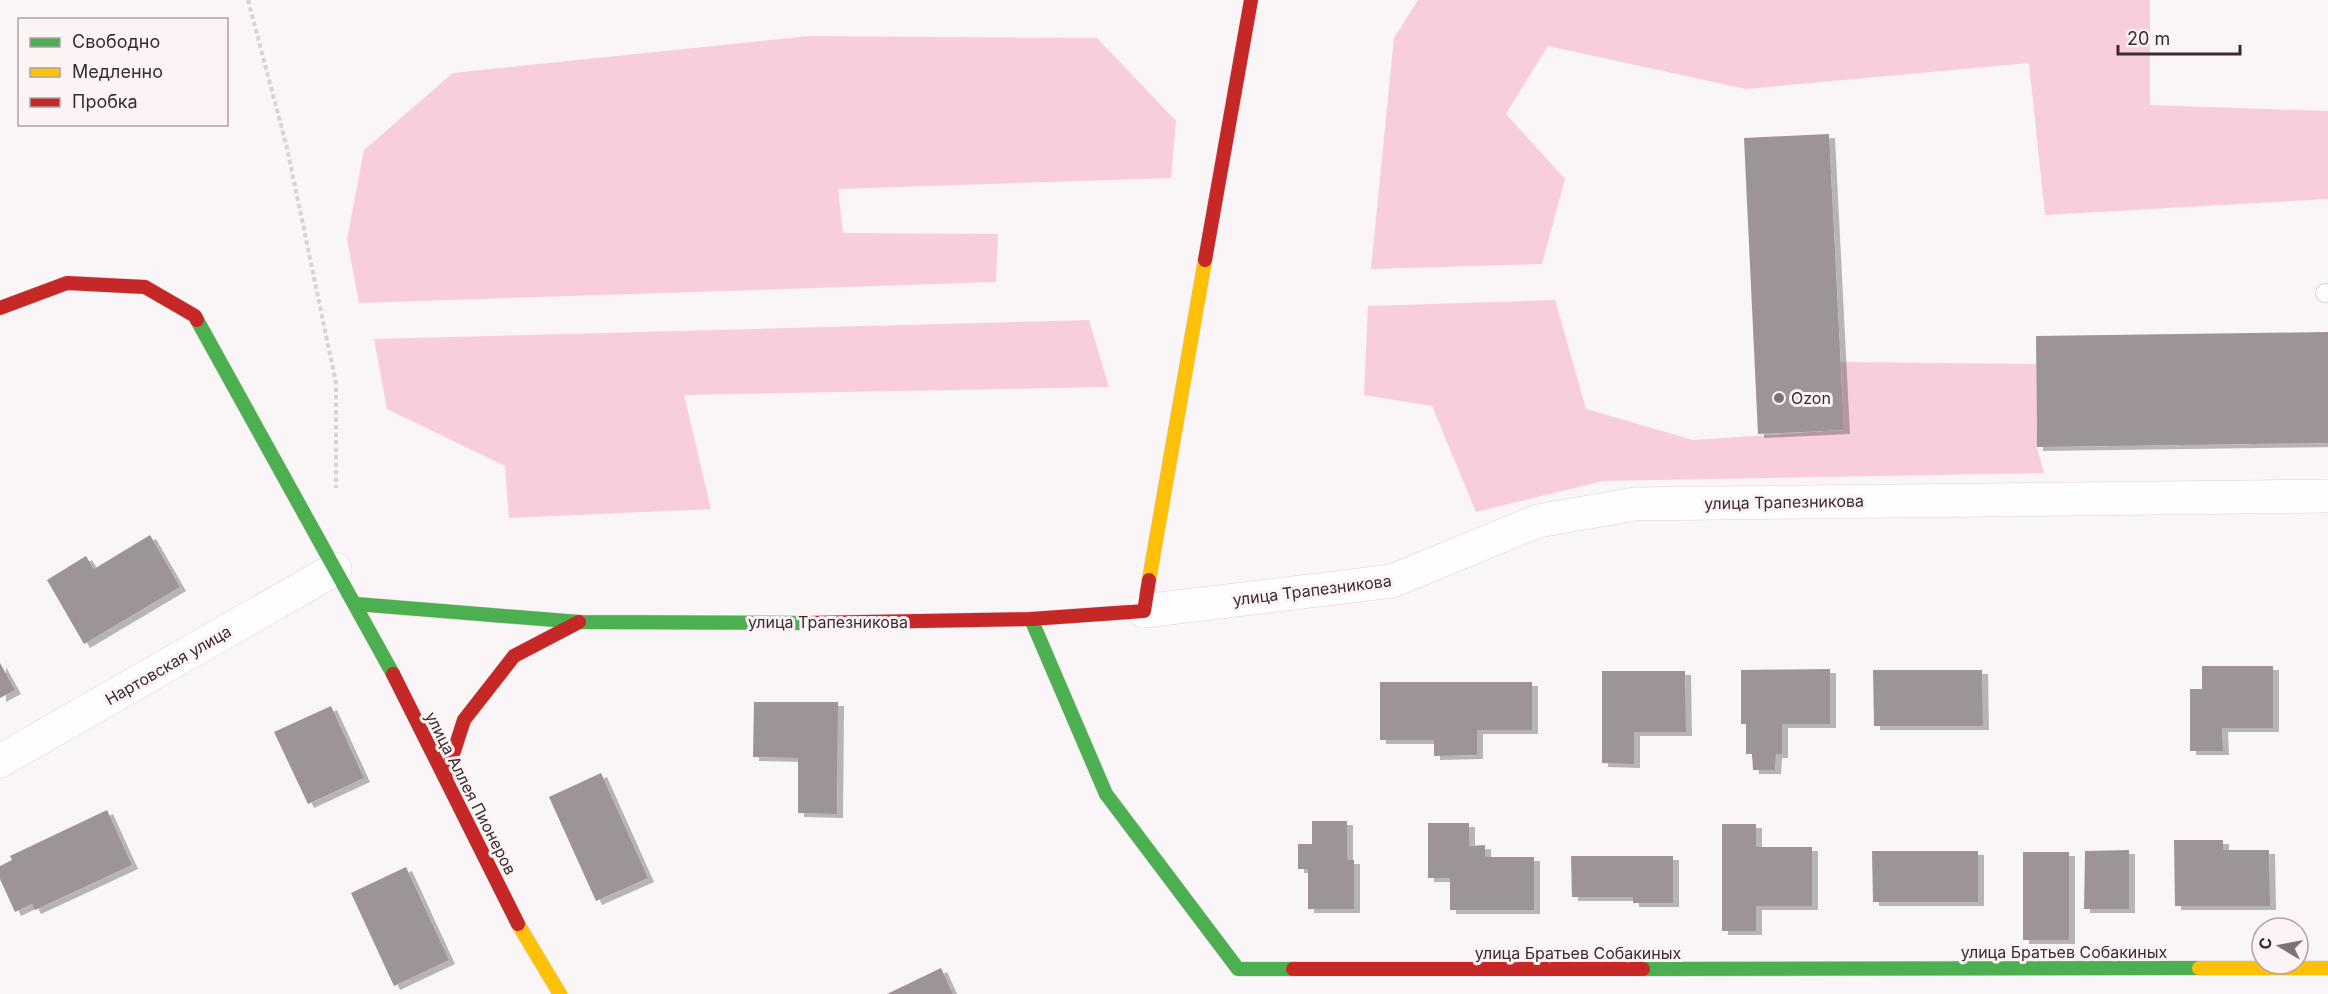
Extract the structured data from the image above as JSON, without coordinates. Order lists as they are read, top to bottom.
{
  "streets": {
    "street": [
      "улица Трапезникова",
      "Нартовская улица",
      "улица Аллея Пионеров",
      "улица Братьев Собакиных"
    ]
  },
  "crossings": [
    ["улица Трапезникова", "улица Аллея Пионеров"],
    ["улица Трапезникова", "улица Братьев Собакиных"],
    ["Нартовская улица", "улица Аллея Пионеров"]
  ],
  "places": ["Ozon"],
  "legend": ["Свободно", "Медленно", "Пробка"],
  "scale_bar": "20 m",
  "north": "left"
}
